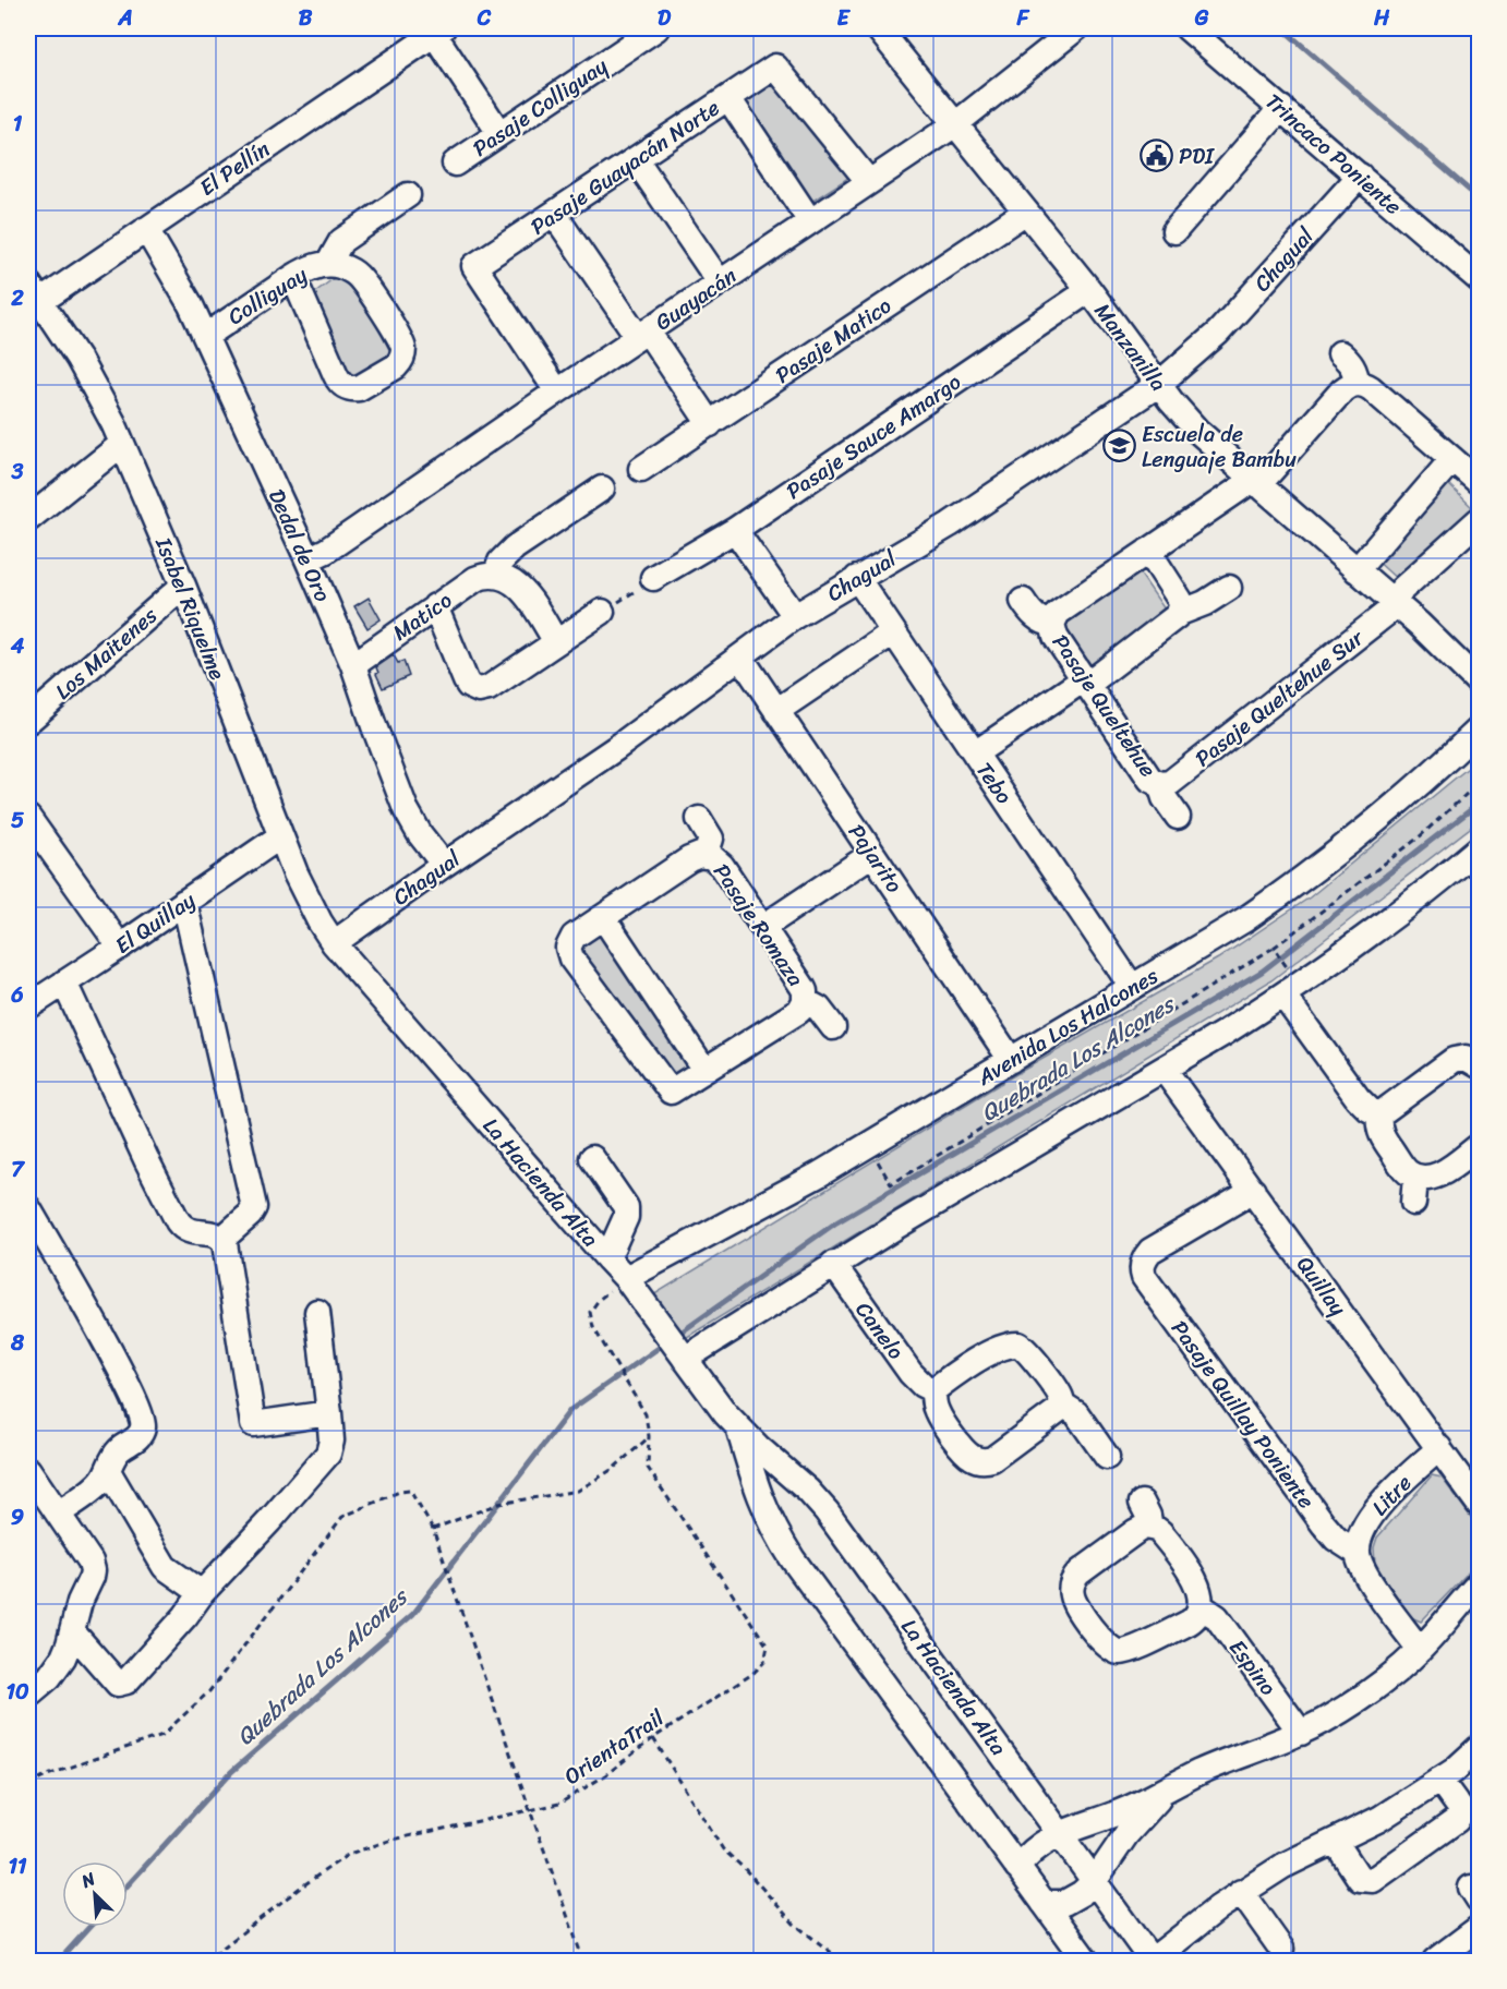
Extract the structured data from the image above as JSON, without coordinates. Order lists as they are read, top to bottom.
{
  "streets": {
    "street": [
      "Pasaje Colliguay",
      "Trincaco Poniente",
      "Pasaje Guayacán Norte",
      "El Pellín",
      "Chagual",
      "Colliguay",
      "Guayacán",
      "Pasaje Matico",
      "Manzanilla",
      "Pasaje Sauce Amargo",
      "Dedal de Oro",
      "Isabel Riquelme",
      "Matico",
      "Los Maitenes",
      "Pasaje Queltehue Sur",
      "Pasaje Queltehue",
      "Tebo",
      "Pajarito",
      "El Quillay",
      "Pasaje Romaza",
      "Avenida Los Halcones",
      "La Hacienda Alta",
      "Quillay",
      "Canelo",
      "Pasaje Quillay Poniente",
      "Litre",
      "Espino"
    ],
    "path": ["OrientaTrail"]
  },
  "crossings": [
    ["Trincaco Poniente", "Chagual"],
    ["Pasaje Guayacán Norte", "Guayacán"],
    ["El Pellín", "Dedal de Oro"],
    ["El Pellín", "Isabel Riquelme"],
    ["Chagual", "Manzanilla"],
    ["Chagual", "Dedal de Oro"],
    ["Chagual", "Isabel Riquelme"],
    ["Chagual", "Tebo"],
    ["Chagual", "Pajarito"],
    ["Chagual", "La Hacienda Alta"],
    ["Colliguay", "Dedal de Oro"],
    ["Guayacán", "Manzanilla"],
    ["Guayacán", "Dedal de Oro"],
    ["Pasaje Matico", "Manzanilla"],
    ["Manzanilla", "Pasaje Sauce Amargo"],
    ["Manzanilla", "Pasaje Queltehue Sur"],
    ["Dedal de Oro", "Matico"],
    ["Isabel Riquelme", "Los Maitenes"],
    ["Isabel Riquelme", "El Quillay"],
    ["Isabel Riquelme", "La Hacienda Alta"],
    ["Pasaje Queltehue Sur", "Pasaje Queltehue"],
    ["Tebo", "Avenida Los Halcones"],
    ["Pajarito", "Avenida Los Halcones"],
    ["Avenida Los Halcones", "La Hacienda Alta"],
    ["Quillay", "Pasaje Quillay Poniente"],
    ["Quillay", "Litre"],
    ["Pasaje Quillay Poniente", "Litre"]
  ],
  "water": ["Quebrada Los Alcones"],
  "places": {
    "public building": ["PDI"],
    "school or university": ["Escuela de Lenguaje Bambu"]
  },
  "north": "top left",
  "grid": {
    "columns": [
      "A",
      "B",
      "C",
      "D",
      "E",
      "F",
      "G",
      "H"
    ],
    "rows": [
      "1",
      "2",
      "3",
      "4",
      "5",
      "6",
      "7",
      "8",
      "9",
      "10",
      "11"
    ]
  }
}
